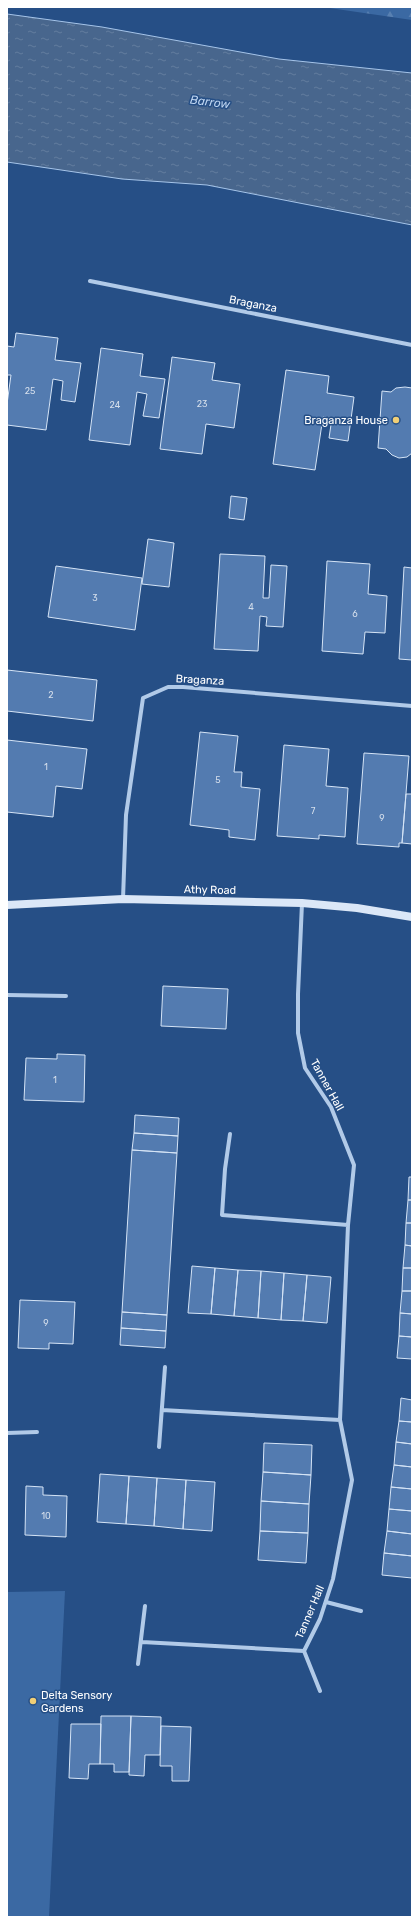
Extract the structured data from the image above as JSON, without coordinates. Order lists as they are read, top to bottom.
{
  "streets": {
    "main road": ["Athy Road"],
    "street": ["Braganza", "Tanner Hall"]
  },
  "crossings": [
    ["Braganza", "Athy Road"],
    ["Athy Road", "Tanner Hall"]
  ],
  "water": ["Barrow"],
  "places": ["Braganza House", "Delta Sensory Gardens"],
  "house_numbers": [
    "25",
    "23",
    "24",
    "3",
    "4",
    "6",
    "2",
    "1",
    "5",
    "7",
    "9",
    "1",
    "9",
    "10"
  ]
}
